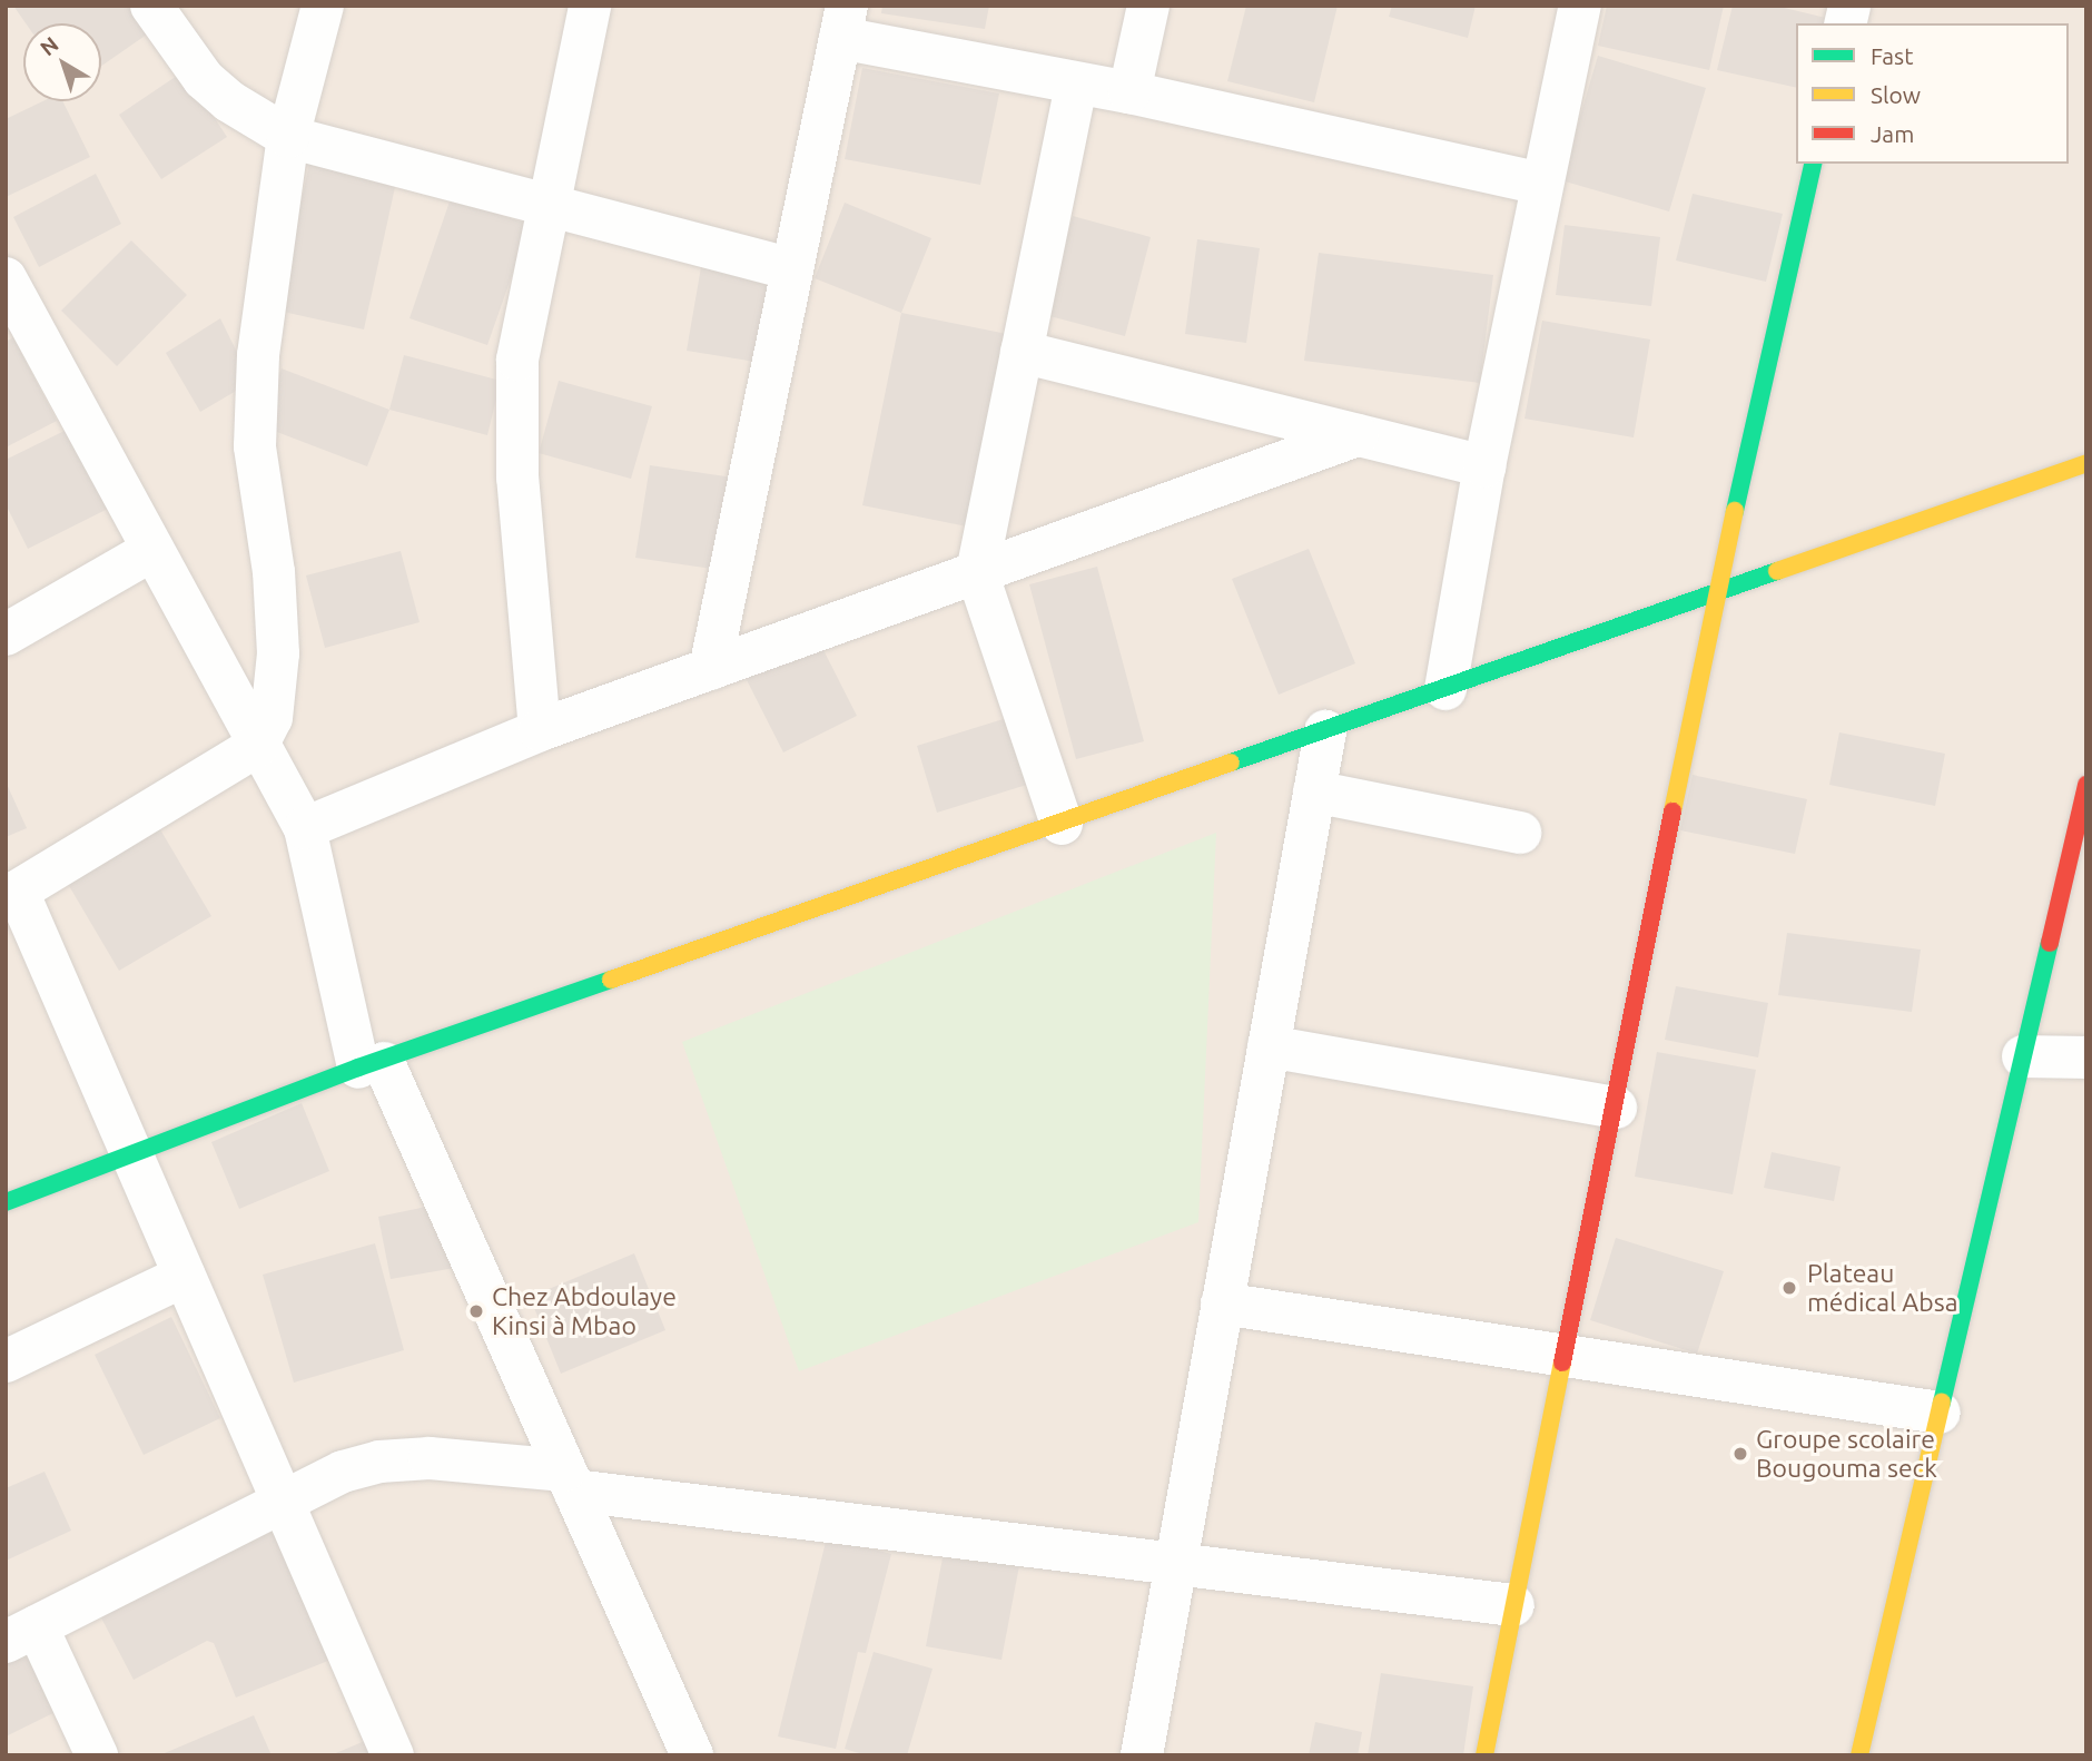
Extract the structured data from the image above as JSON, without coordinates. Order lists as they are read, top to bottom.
{
  "places": ["Plateau médical Absa", "Chez Abdoulaye Kinsi à Mbao", "Groupe scolaire Bougouma seck"],
  "legend": ["Fast", "Slow", "Jam"],
  "north": "top left"
}
